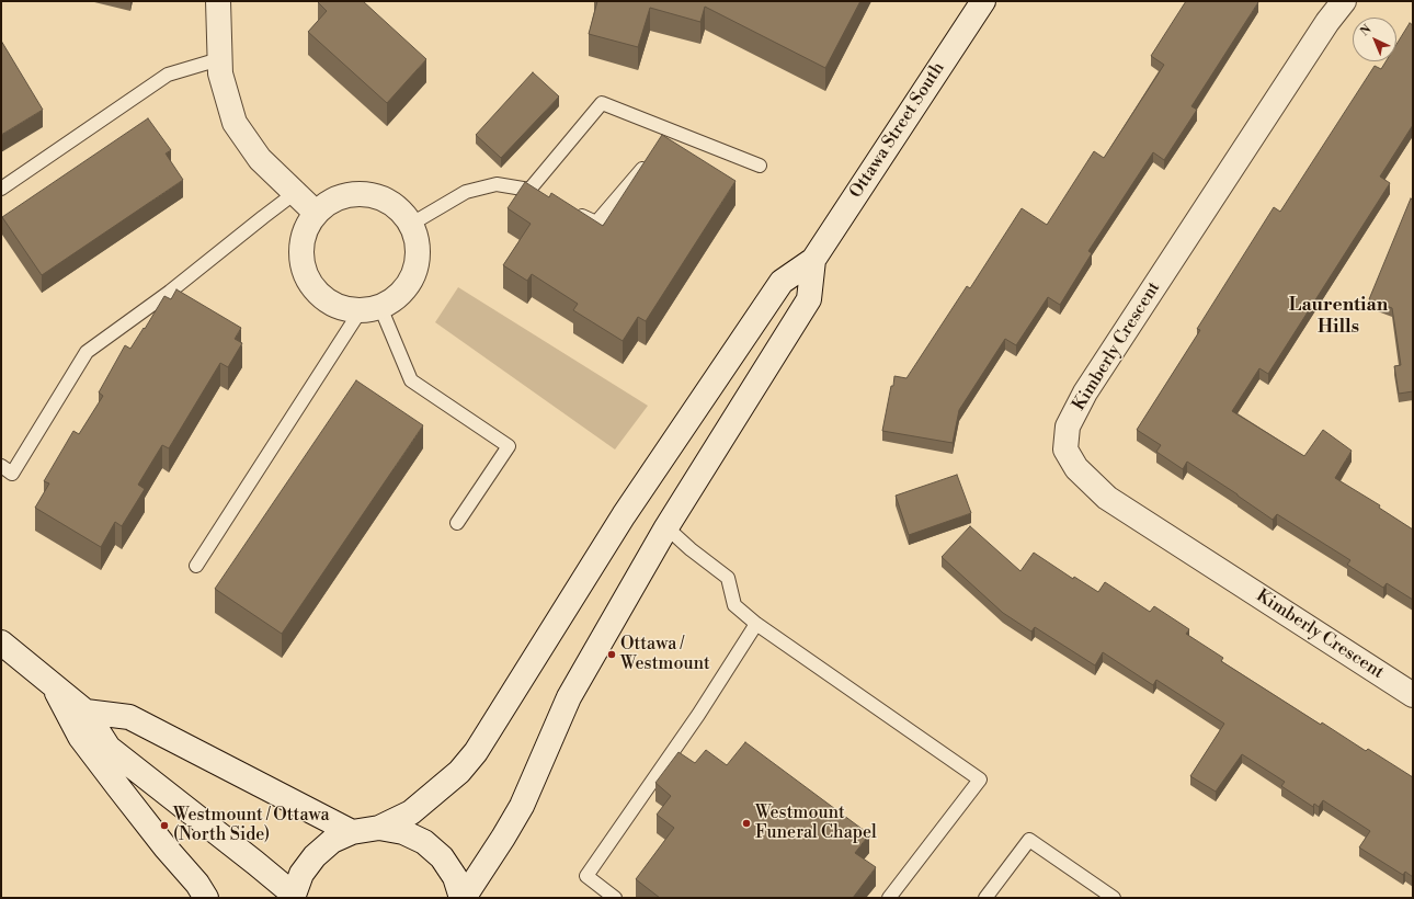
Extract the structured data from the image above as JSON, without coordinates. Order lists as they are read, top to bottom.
{
  "streets": {
    "main road": ["Ottawa Street South", "Kimberly Crescent"]
  },
  "districts": ["Laurentian Hills"],
  "places": ["Ottawa / Westmount", "Westmount Funeral Chapel", "Westmount / Ottawa (North Side)"],
  "north": "top left"
}
